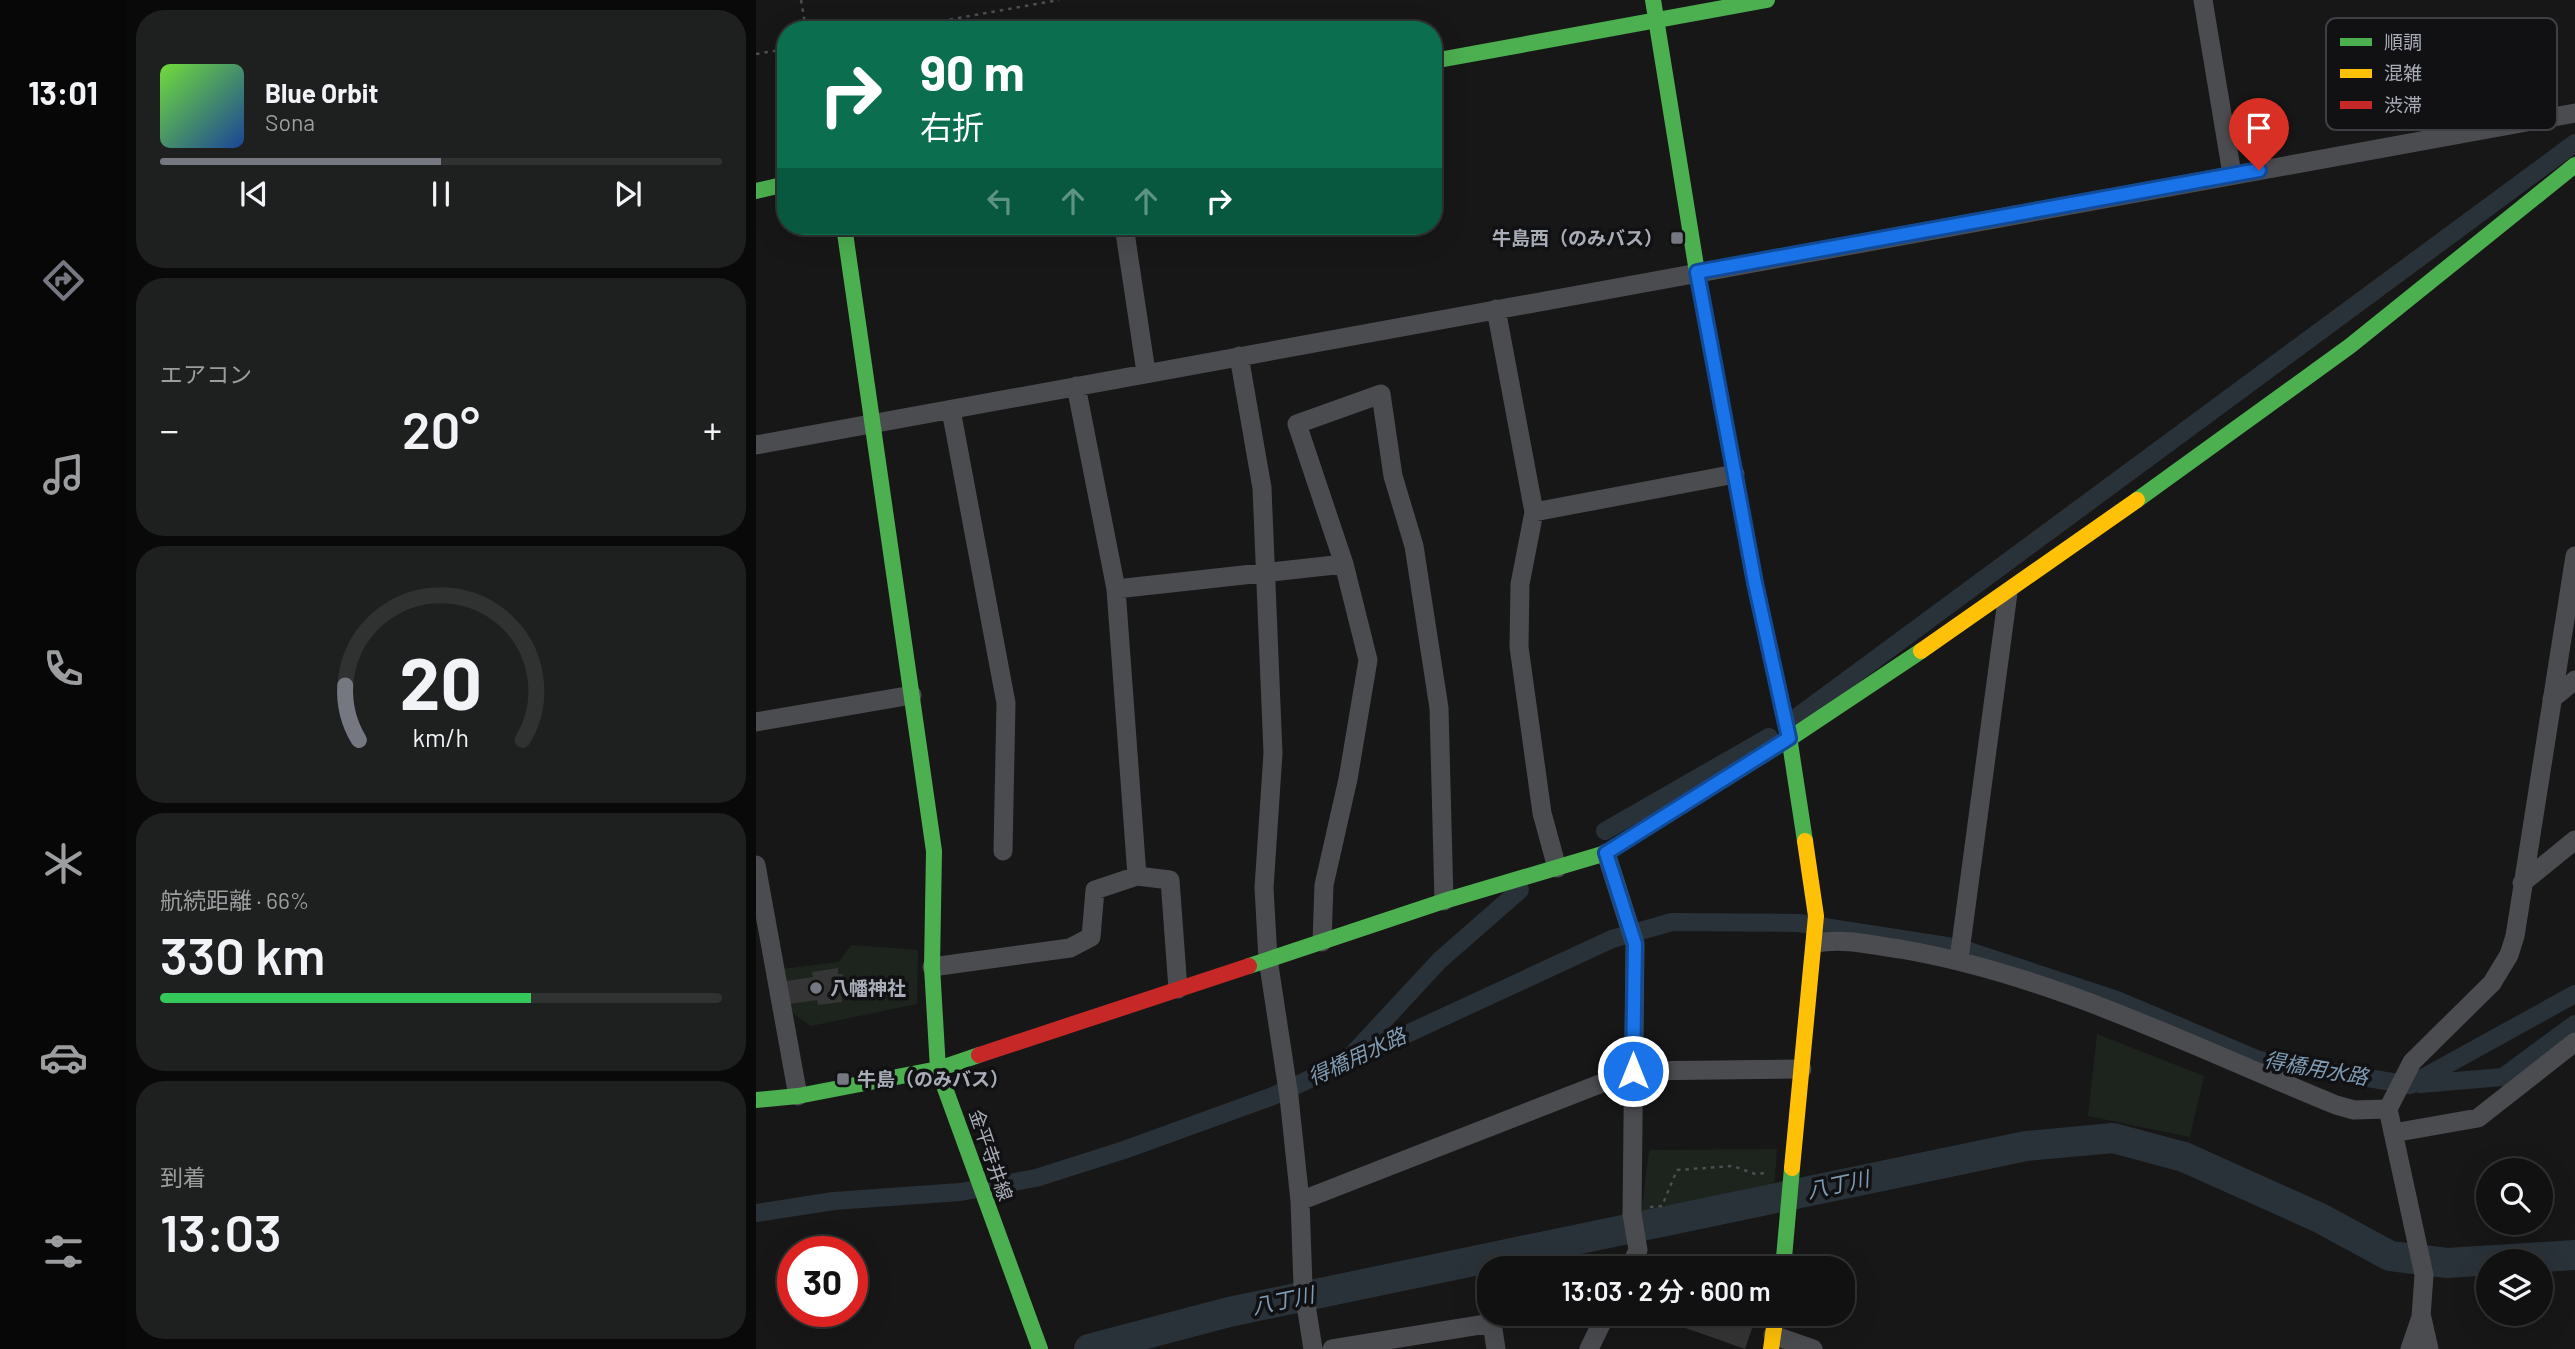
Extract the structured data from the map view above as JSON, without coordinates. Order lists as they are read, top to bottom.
{
  "streets": {
    "street": ["金平寺井線"]
  },
  "water": ["得橋用水路", "八丁川"],
  "places": {
    "transit": ["牛島西（のみバス）", "牛島（のみバス）"],
    "other": ["八幡神社"]
  },
  "legend": ["順調", "混雑", "渋滞"],
  "page": {
    "tabs": "13:01",
    "turn": ["90 m", "右折"],
    "song": ["Blue Orbit", "Sona"],
    "tile": [
      "エアコン",
      ["航続距離 · 66%", "330 km"],
      ["到着", "13:03"]
    ],
    "heat": ["−", "20°", "+"],
    "limit": "30",
    "trip": "13:03 · 2 分 · 600 m",
    "gauge": ["20", "km/h"]
  }
}
